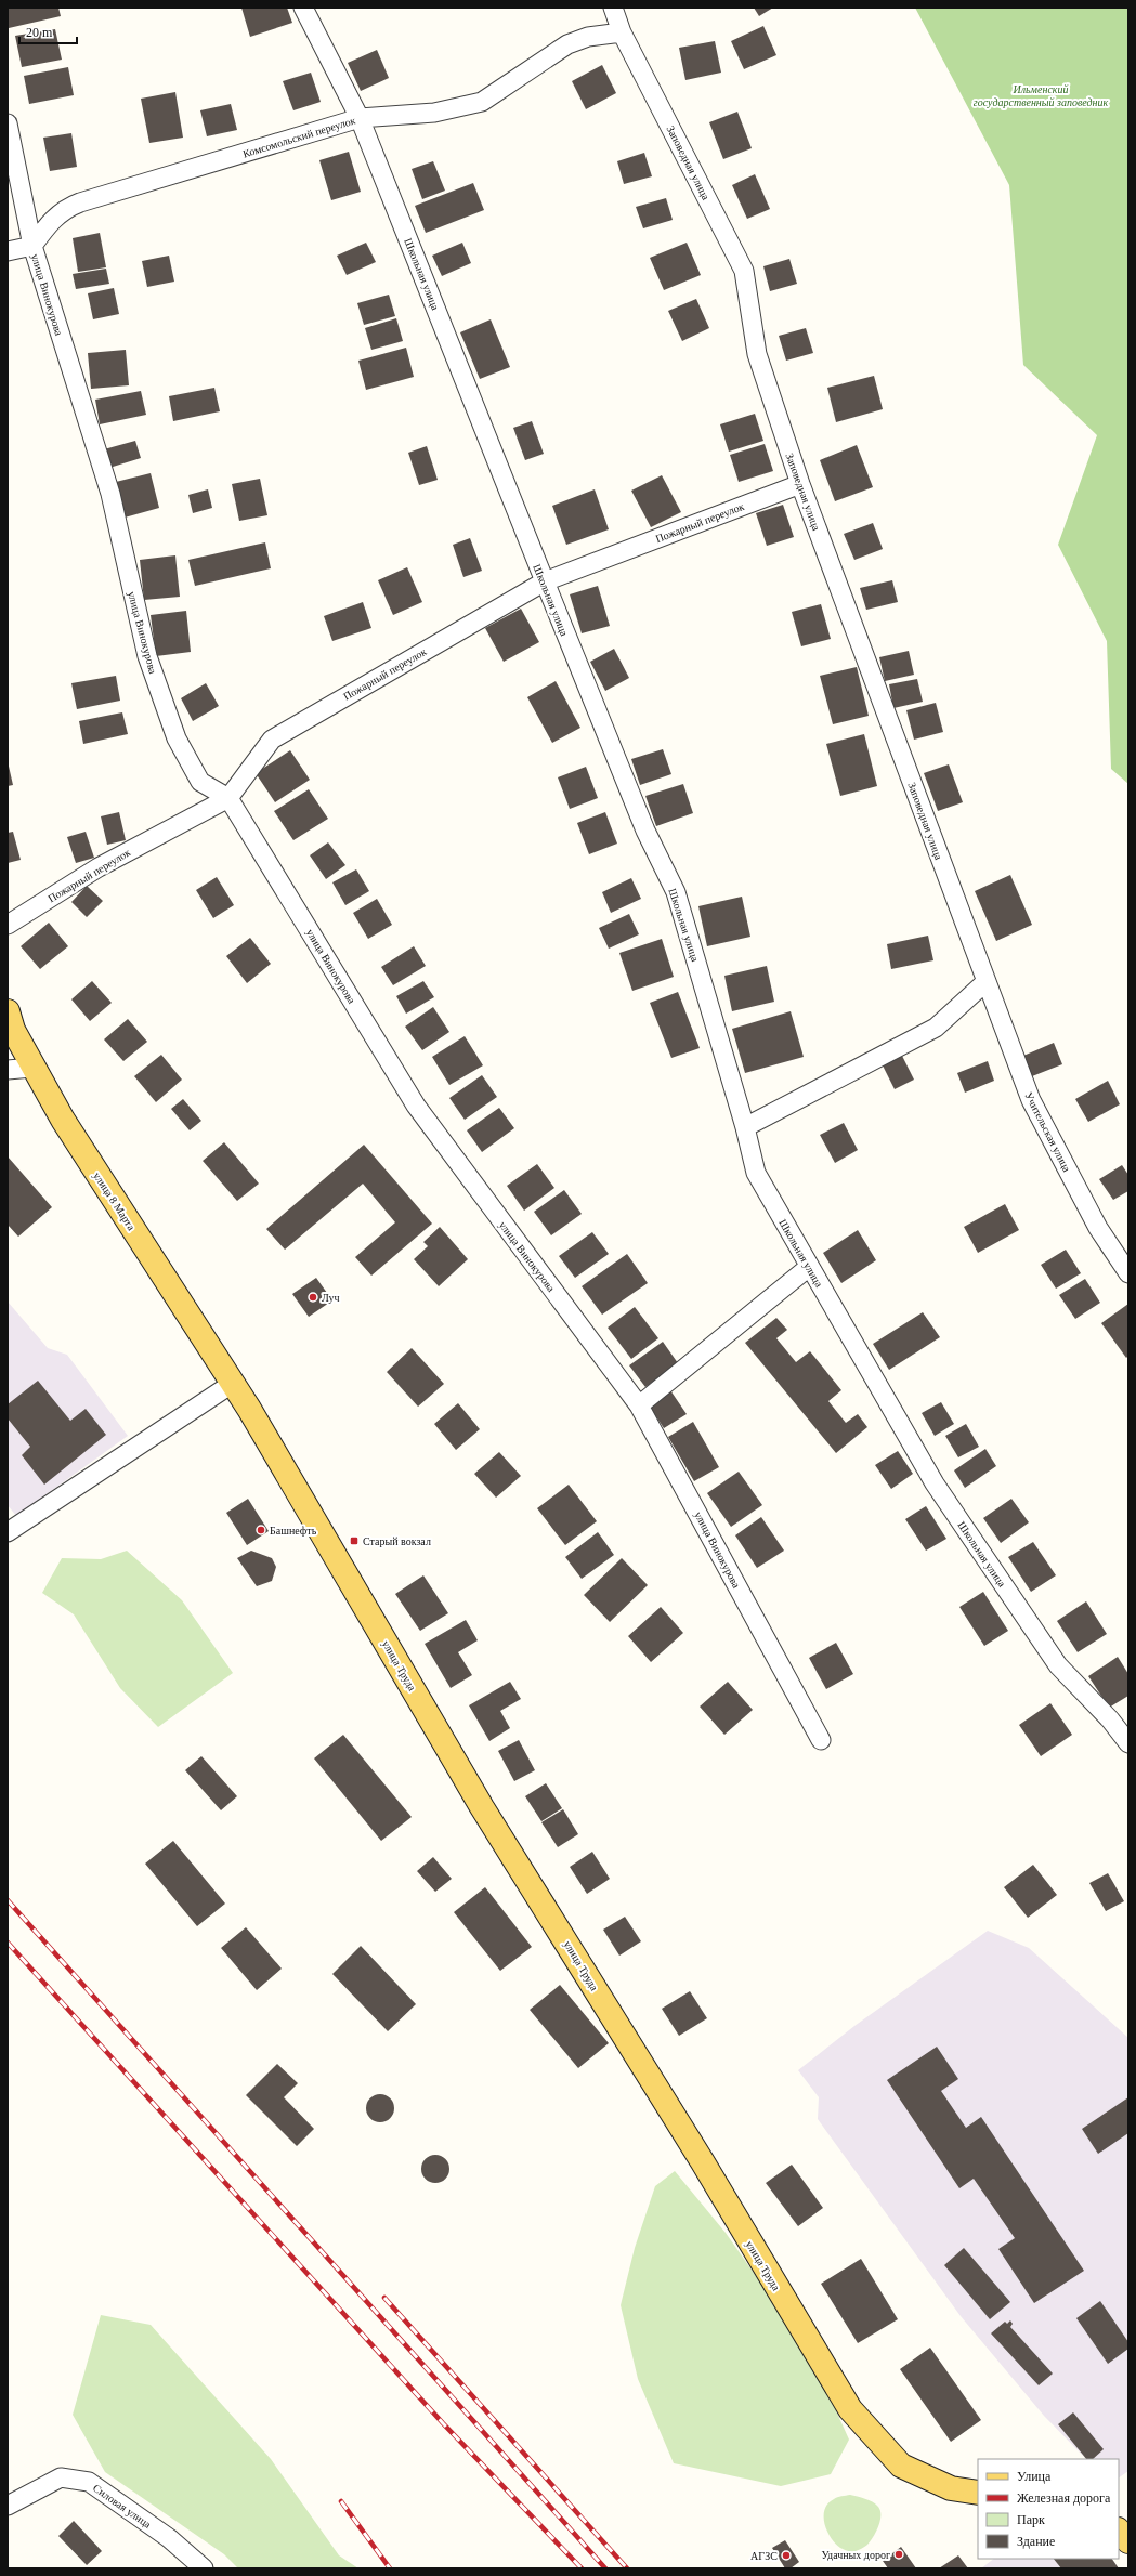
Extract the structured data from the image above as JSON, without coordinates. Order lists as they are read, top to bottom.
{
  "streets": {
    "main road": ["улица 8 Марта", "улица Труда"],
    "street": [
      "Комсомольский переулок",
      "Заповедная улица",
      "Школьная улица",
      "улица Винокурова",
      "Пожарный переулок",
      "Учительская улица",
      "Силовая улица"
    ]
  },
  "crossings": [
    ["Комсомольский переулок", "Заповедная улица"],
    ["Комсомольский переулок", "Школьная улица"],
    ["Комсомольский переулок", "улица Винокурова"],
    ["Заповедная улица", "Пожарный переулок"],
    ["Заповедная улица", "Учительская улица"],
    ["Школьная улица", "Пожарный переулок"],
    ["улица Винокурова", "Пожарный переулок"],
    ["улица 8 Марта", "улица Труда"]
  ],
  "parks": ["Ильменский государственный заповедник"],
  "places": {
    "other": [
      "Луч",
      "Башнефть",
      "Удачных дорог",
      "АГЗС"
    ],
    "transit": ["Старый вокзал"]
  },
  "legend": [
    "Улица",
    "Железная дорога",
    "Парк",
    "Здание"
  ],
  "scale_bar": "20 m"
}
